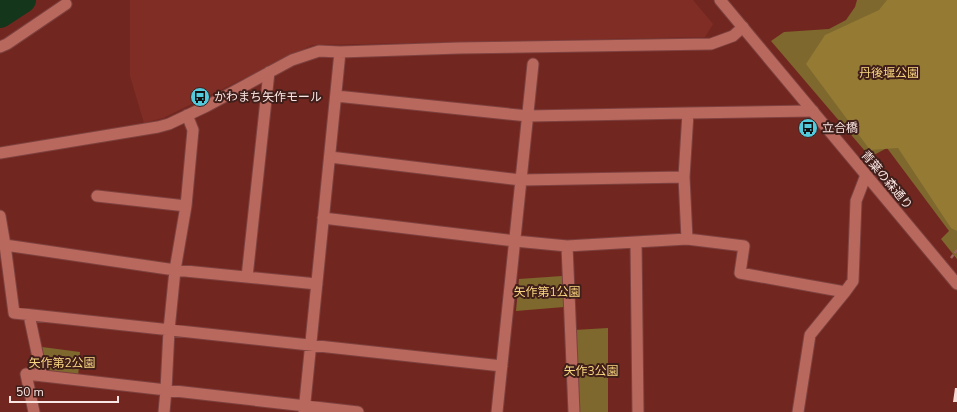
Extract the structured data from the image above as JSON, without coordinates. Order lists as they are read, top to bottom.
{
  "streets": {
    "street": ["青葉の森通り"]
  },
  "parks": [
    "丹後堰公園",
    "矢作第1公園",
    "矢作第2公園",
    "矢作3公園"
  ],
  "places": {
    "bus stop": ["かわまち矢作モール", "立合橋"]
  },
  "scale_bar": "50 m"
}
